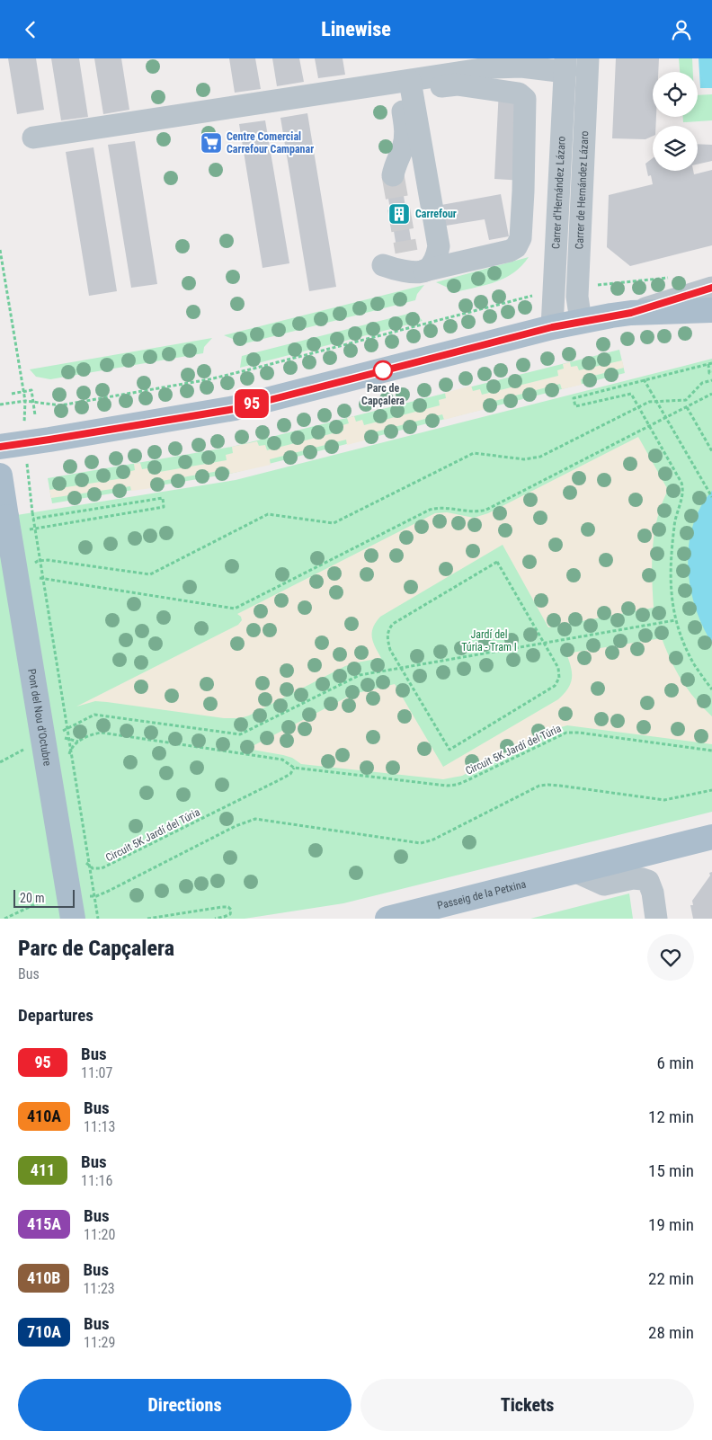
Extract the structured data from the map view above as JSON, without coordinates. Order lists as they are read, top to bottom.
{
  "streets": {
    "main road": ["Pont del Nou d'Octubre", "Passeig de la Petxina"],
    "street": ["Carrer de Hernández Lázaro", "Carrer d'Hernández Lázaro"],
    "path": ["Circuit 5K Jardí del Túria"]
  },
  "parks": ["Jardí del Túria - Tram I"],
  "places": {
    "supermarket": ["Centre Comercial Carrefour Campanar"],
    "building": ["Carrefour"],
    "other": ["Parc de Capçalera"]
  },
  "lines": ["bus line 95"],
  "scale_bar": "20 m",
  "page": {
    "header": "Linewise",
    "on_map": "95",
    "scale": "20 m",
    "heading": [
      ["Parc de Capçalera", "Bus"],
      "Departures"
    ],
    "list": [
      {
        "mark": "95",
        "name": "Bus",
        "note": "11:07",
        "value": "6 min"
      },
      {
        "mark": "410A",
        "name": "Bus",
        "note": "11:13",
        "value": "12 min"
      },
      {
        "mark": "411",
        "name": "Bus",
        "note": "11:16",
        "value": "15 min"
      },
      {
        "mark": "415A",
        "name": "Bus",
        "note": "11:20",
        "value": "19 min"
      },
      {
        "mark": "410B",
        "name": "Bus",
        "note": "11:23",
        "value": "22 min"
      },
      {
        "mark": "710A",
        "name": "Bus",
        "note": "11:29",
        "value": "28 min"
      }
    ],
    "buttons": ["Directions", "Tickets"]
  }
}
